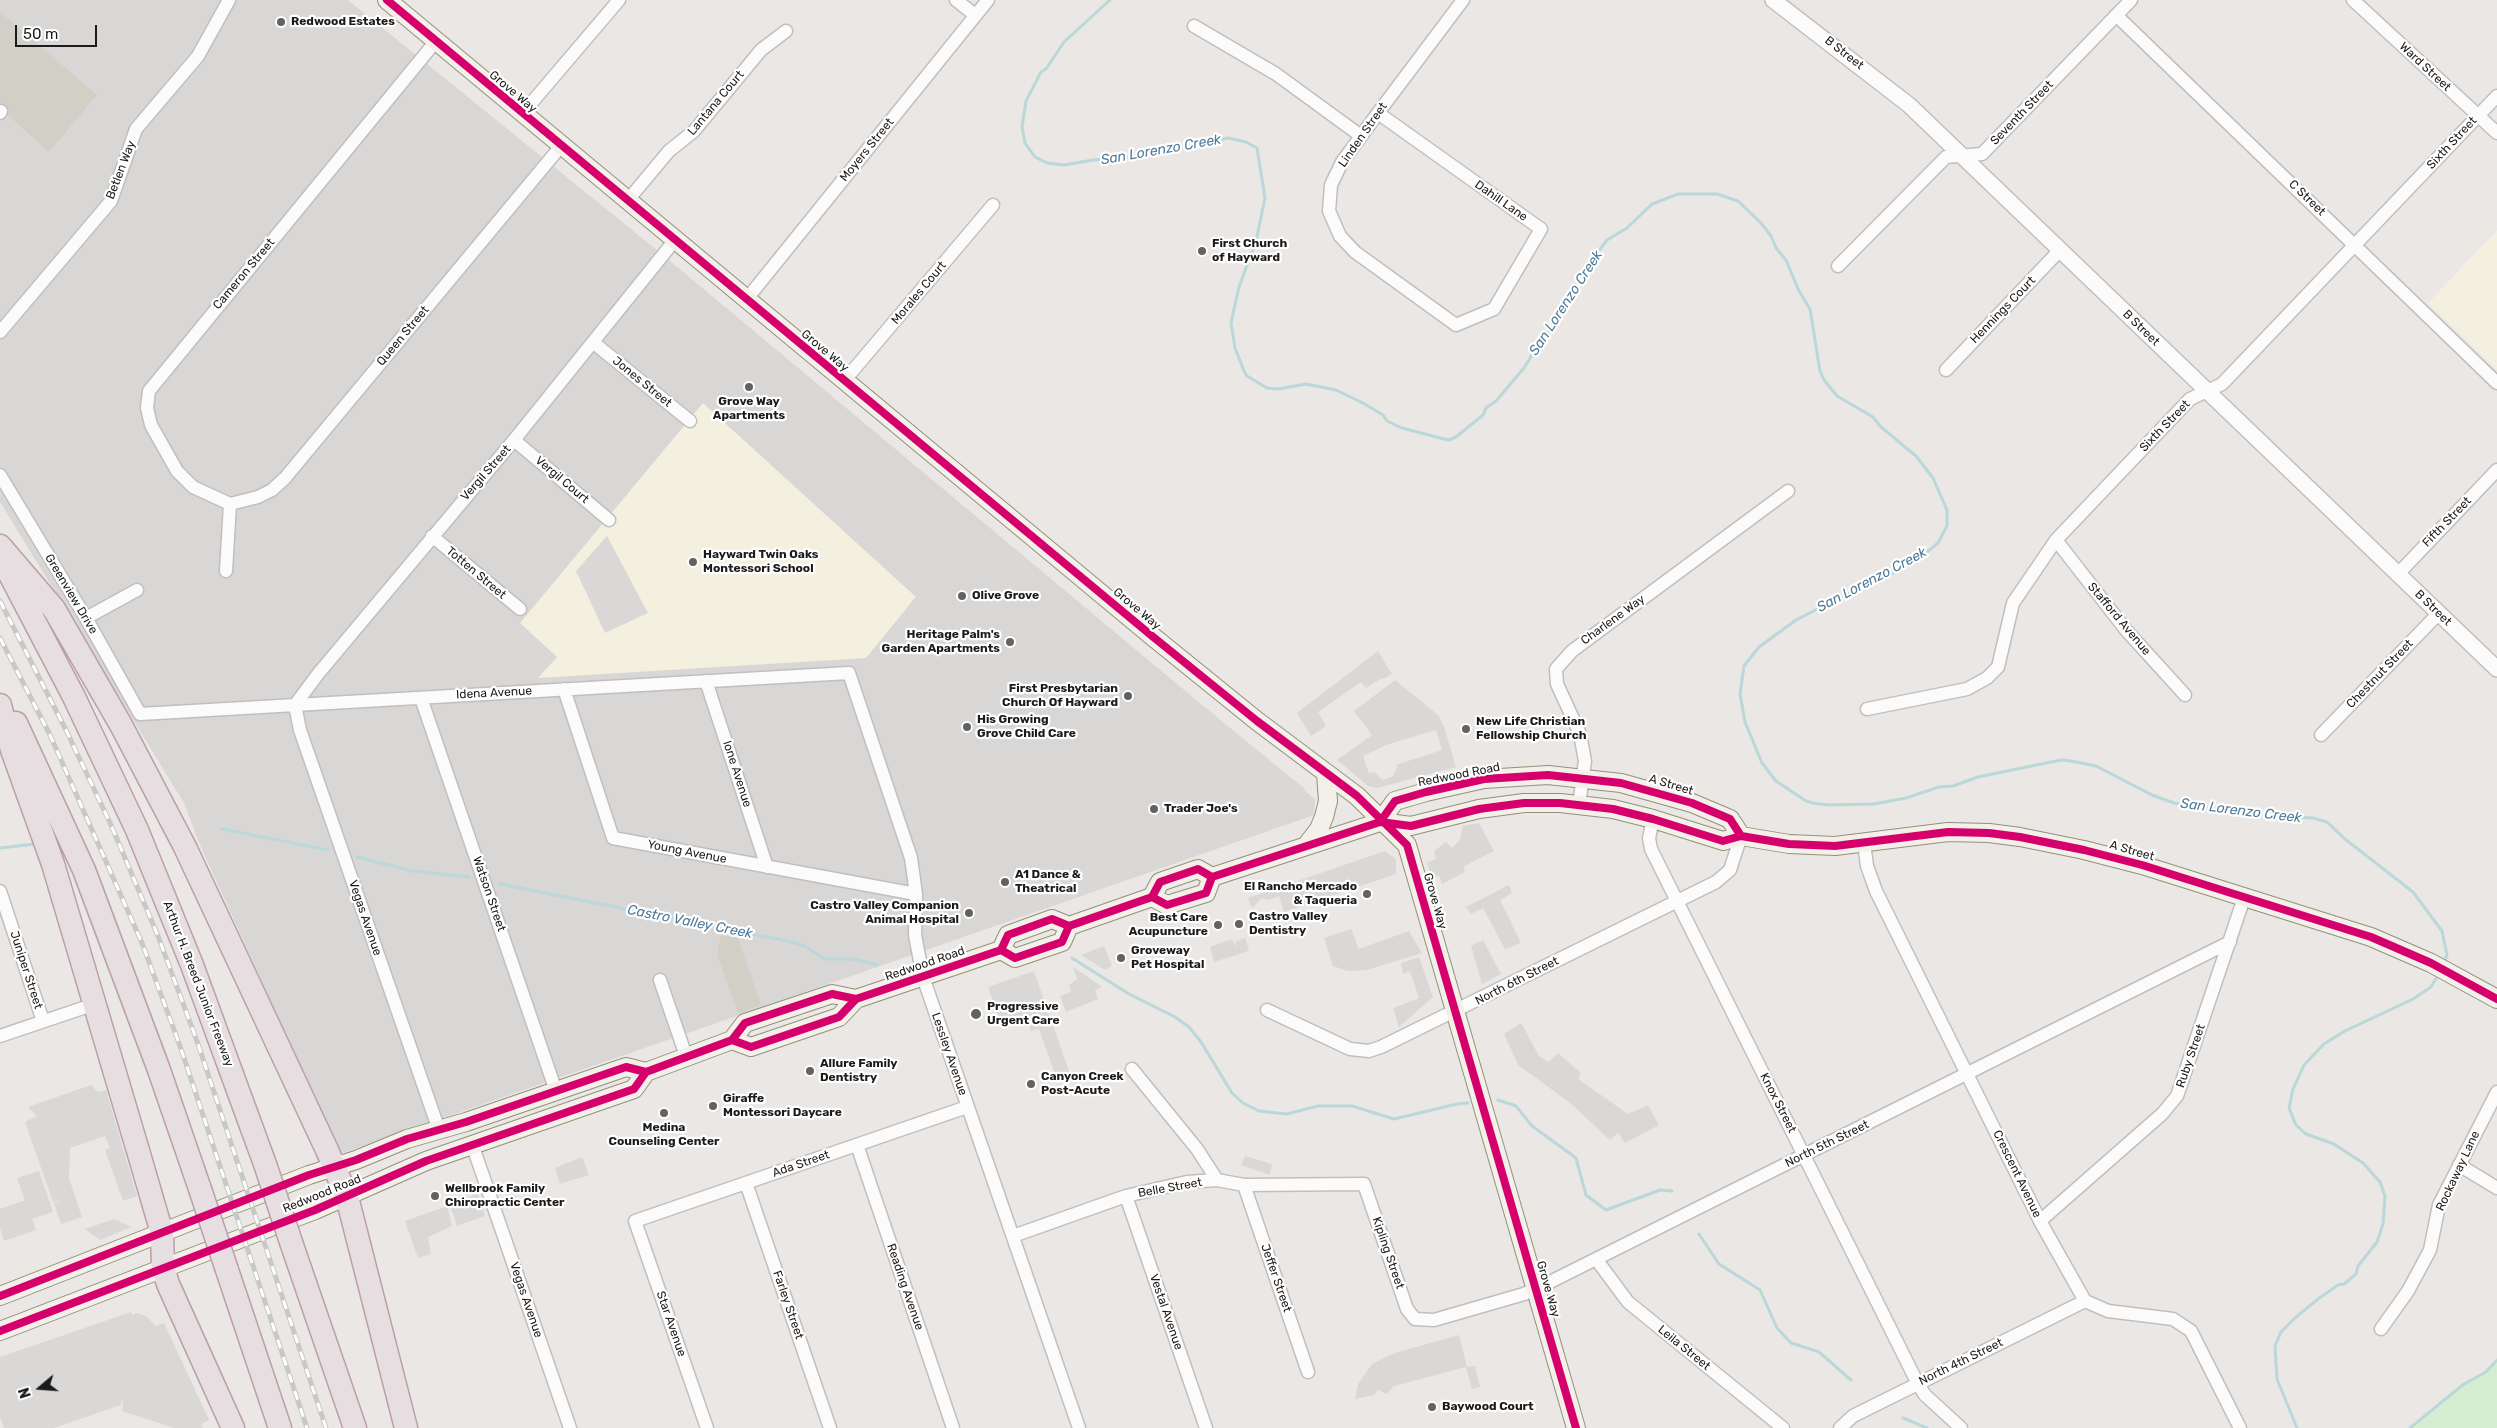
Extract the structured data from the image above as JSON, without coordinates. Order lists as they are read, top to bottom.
{
  "streets": {
    "highway": ["Arthur H. Breed Junior Freeway"],
    "main road": ["Grove Way", "Redwood Road", "A Street"],
    "street": [
      "B Street",
      "Ward Street",
      "Lantana Court",
      "Seventh Street",
      "Linden Street",
      "Sixth Street",
      "Moyers Street",
      "Betlen Way",
      "C Street",
      "Dahill Lane",
      "Cameron Street",
      "Morales Court",
      "Hennings Court",
      "Queen Street",
      "Jones Street",
      "Vergil Street",
      "Vergil Court",
      "Fifth Street",
      "Totten Street",
      "Greenview Drive",
      "Stafford Avenue",
      "Charlene Way",
      "Chestnut Street",
      "Idena Avenue",
      "Ione Avenue",
      "Young Avenue",
      "Watson Street",
      "Vegas Avenue",
      "Juniper Street",
      "North 6th Street",
      "Lessley Avenue",
      "Ruby Street",
      "Knox Street",
      "North 5th Street",
      "Ada Street",
      "Rockaway Lane",
      "Crescent Avenue",
      "Belle Street",
      "Kipling Street",
      "Jeffer Street",
      "Reading Avenue",
      "Farley Street",
      "Vestal Avenue",
      "Star Avenue",
      "Leila Street",
      "North 4th Street"
    ]
  },
  "crossings": [
    ["B Street", "Seventh Street"],
    ["B Street", "Sixth Street"],
    ["B Street", "Hennings Court"],
    ["B Street", "Fifth Street"],
    ["B Street", "Chestnut Street"],
    ["Ward Street", "Sixth Street"],
    ["Grove Way", "Lantana Court"],
    ["Grove Way", "Moyers Street"],
    ["Grove Way", "Cameron Street"],
    ["Grove Way", "Morales Court"],
    ["Grove Way", "Queen Street"],
    ["Grove Way", "Vergil Street"],
    ["Grove Way", "Redwood Road"],
    ["Grove Way", "North 6th Street"],
    ["Grove Way", "North 5th Street"],
    ["Seventh Street", "C Street"],
    ["Linden Street", "Dahill Lane"],
    ["Sixth Street", "C Street"],
    ["Sixth Street", "Stafford Avenue"],
    ["Cameron Street", "Queen Street"],
    ["Jones Street", "Vergil Street"],
    ["Vergil Street", "Vergil Court"],
    ["Vergil Street", "Totten Street"],
    ["Vergil Street", "Idena Avenue"],
    ["Vergil Street", "Vegas Avenue"],
    ["Greenview Drive", "Idena Avenue"],
    ["Charlene Way", "Redwood Road"],
    ["Charlene Way", "A Street"],
    ["Idena Avenue", "Ione Avenue"],
    ["Idena Avenue", "Young Avenue"],
    ["Idena Avenue", "Watson Street"],
    ["Idena Avenue", "Vegas Avenue"],
    ["Idena Avenue", "Lessley Avenue"],
    ["Ione Avenue", "Young Avenue"],
    ["Redwood Road", "A Street"],
    ["Redwood Road", "Watson Street"],
    ["Redwood Road", "Vegas Avenue"],
    ["Redwood Road", "Lessley Avenue"],
    ["A Street", "North 6th Street"],
    ["A Street", "Ruby Street"],
    ["A Street", "Knox Street"],
    ["A Street", "Crescent Avenue"],
    ["Young Avenue", "Lessley Avenue"],
    ["North 6th Street", "Knox Street"],
    ["Lessley Avenue", "Ada Street"],
    ["Lessley Avenue", "Belle Street"],
    ["Ruby Street", "North 5th Street"],
    ["Ruby Street", "Crescent Avenue"],
    ["Knox Street", "North 5th Street"],
    ["Knox Street", "North 4th Street"],
    ["North 5th Street", "Crescent Avenue"],
    ["North 5th Street", "Kipling Street"],
    ["North 5th Street", "Leila Street"],
    ["Ada Street", "Reading Avenue"],
    ["Ada Street", "Farley Street"],
    ["Ada Street", "Star Avenue"],
    ["Crescent Avenue", "North 4th Street"],
    ["Belle Street", "Kipling Street"],
    ["Belle Street", "Jeffer Street"],
    ["Belle Street", "Vestal Avenue"]
  ],
  "water": ["San Lorenzo Creek", "Castro Valley Creek"],
  "places": [
    "Redwood Estates",
    "First Church of Hayward",
    "Grove Way Apartments",
    "Hayward Twin Oaks Montessori School",
    "Olive Grove",
    "Heritage Palm's Garden Apartments",
    "First Presbytarian Church Of Hayward",
    "His Growing Grove Child Care",
    "New Life Christian Fellowship Church",
    "Trader Joe's",
    "A1 Dance & Theatrical",
    "El Rancho Mercado & Taqueria",
    "Castro Valley Companion Animal Hospital",
    "Castro Valley Dentistry",
    "Best Care Acupuncture",
    "Groveway Pet Hospital",
    "Progressive Urgent Care",
    "Allure Family Dentistry",
    "Canyon Creek Post-Acute",
    "Giraffe Montessori Daycare",
    "Medina Counseling Center",
    "Wellbrook Family Chiropractic Center",
    "Baywood Court"
  ],
  "scale_bar": "50 m",
  "north": "left"
}
